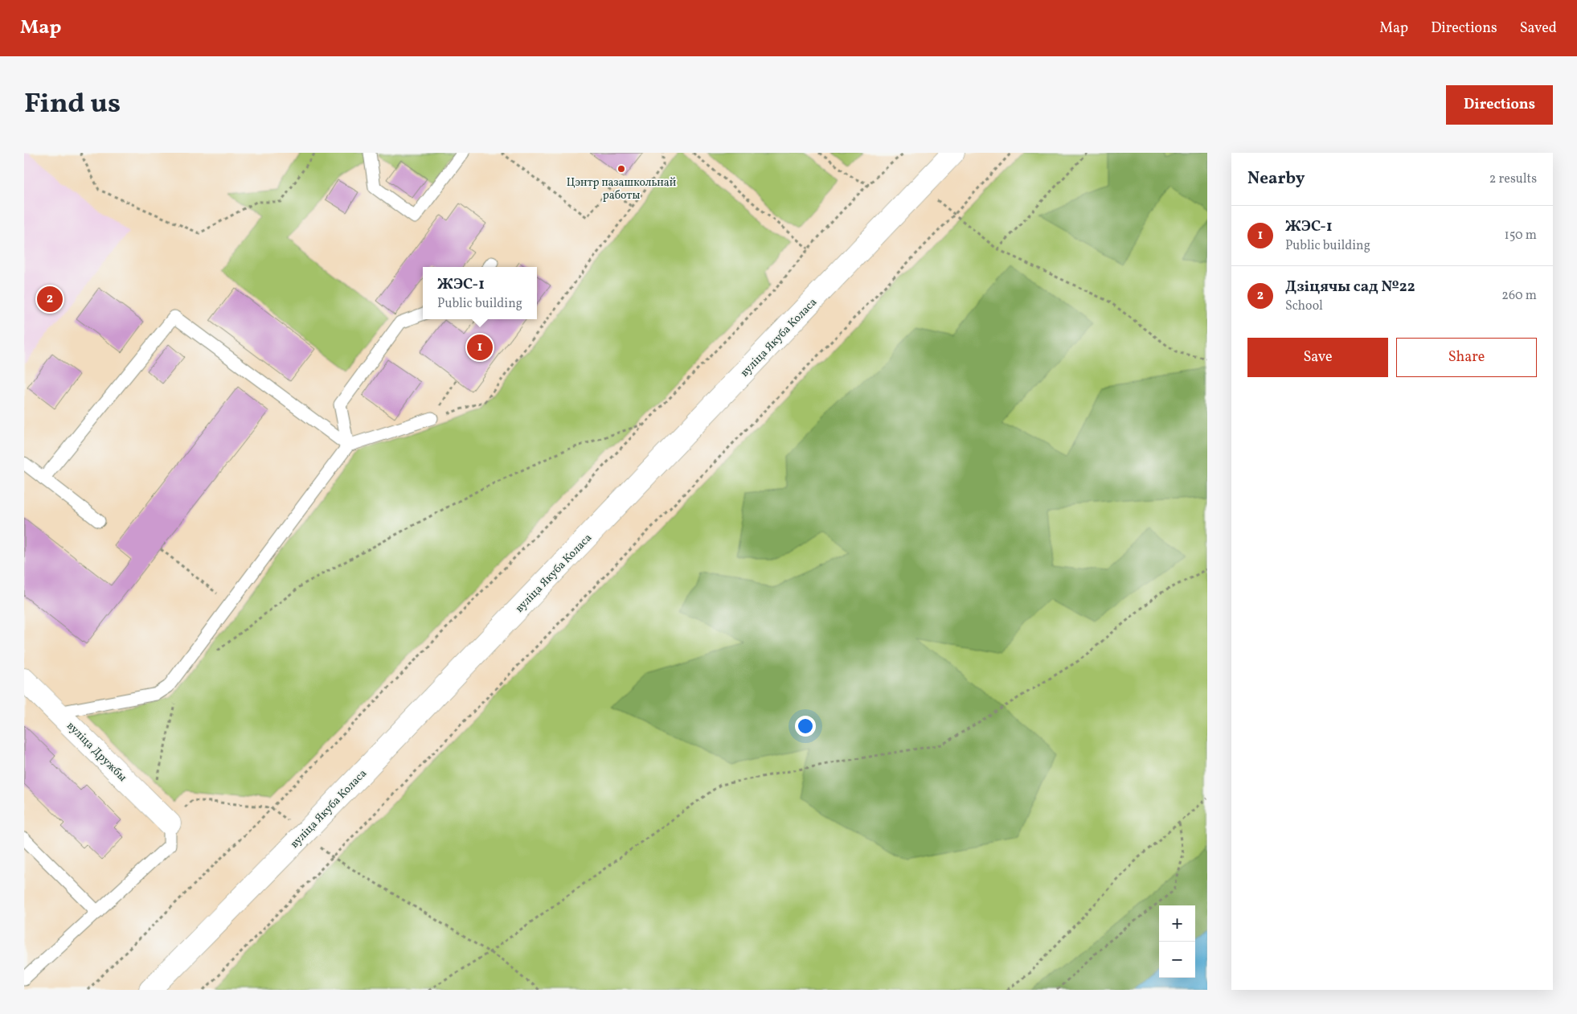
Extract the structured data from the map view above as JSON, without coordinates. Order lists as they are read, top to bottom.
{
  "streets": {
    "street": ["вуліца Якуба Коласа", "вуліца Дружбы"]
  },
  "places": ["Цэнтр пазашкольнай работы"],
  "page": {
    "header": "Map",
    "nav": ["Map", "Directions", "Saved"],
    "title": "Find us",
    "buttons": [
      "Directions",
      ["Save", "Share"]
    ],
    "heading": ["Nearby", "2 results"],
    "list": [
      {
        "mark": "1",
        "name": "ЖЭС-1",
        "note": "Public building",
        "value": "150 m"
      },
      {
        "mark": "2",
        "name": "Дзіцячы сад №22",
        "note": "School",
        "value": "260 m"
      }
    ],
    "popup": ["ЖЭС-1", "Public building"],
    "pins": ["2", "1"],
    "map_buttons": ["+", "−"]
  }
}
